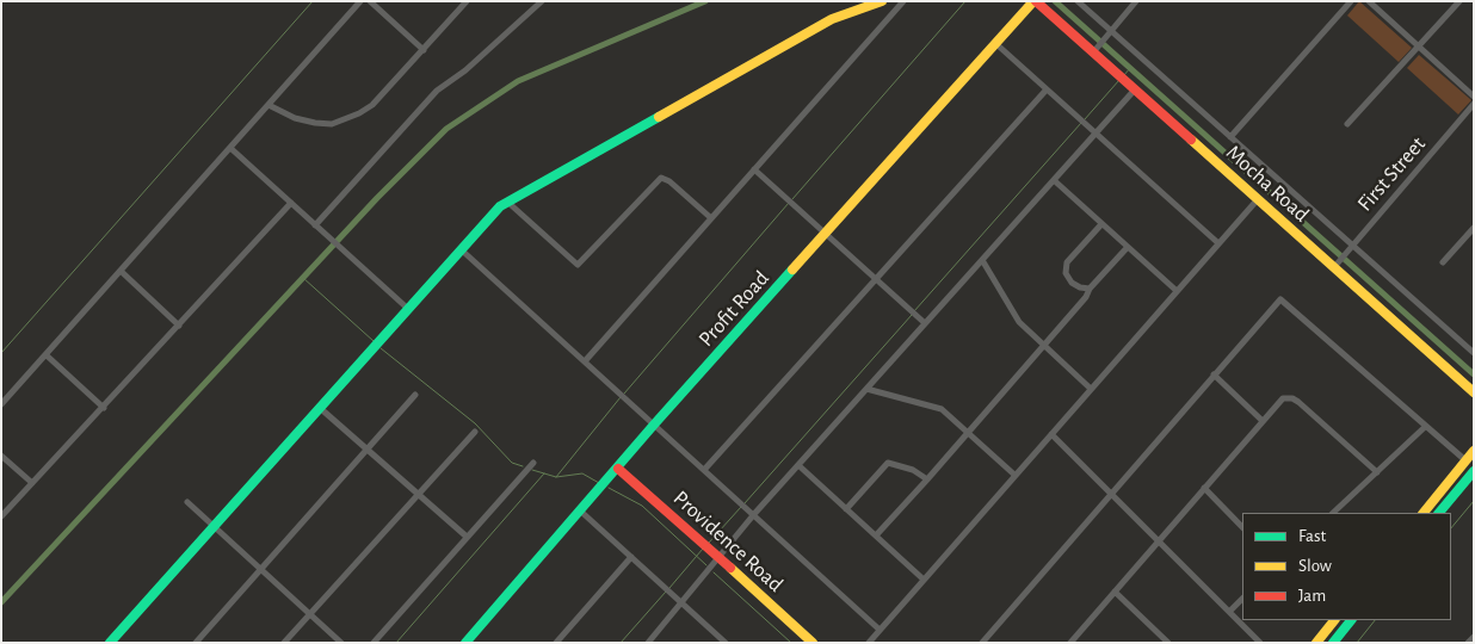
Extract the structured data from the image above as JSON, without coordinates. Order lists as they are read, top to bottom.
{
  "streets": {
    "street": [
      "First Street",
      "Mocha Road",
      "Profit Road",
      "Providence Road"
    ]
  },
  "crossings": [
    ["First Street", "Mocha Road"],
    ["Mocha Road", "Profit Road"],
    ["Profit Road", "Providence Road"]
  ],
  "legend": ["Fast", "Slow", "Jam"]
}
